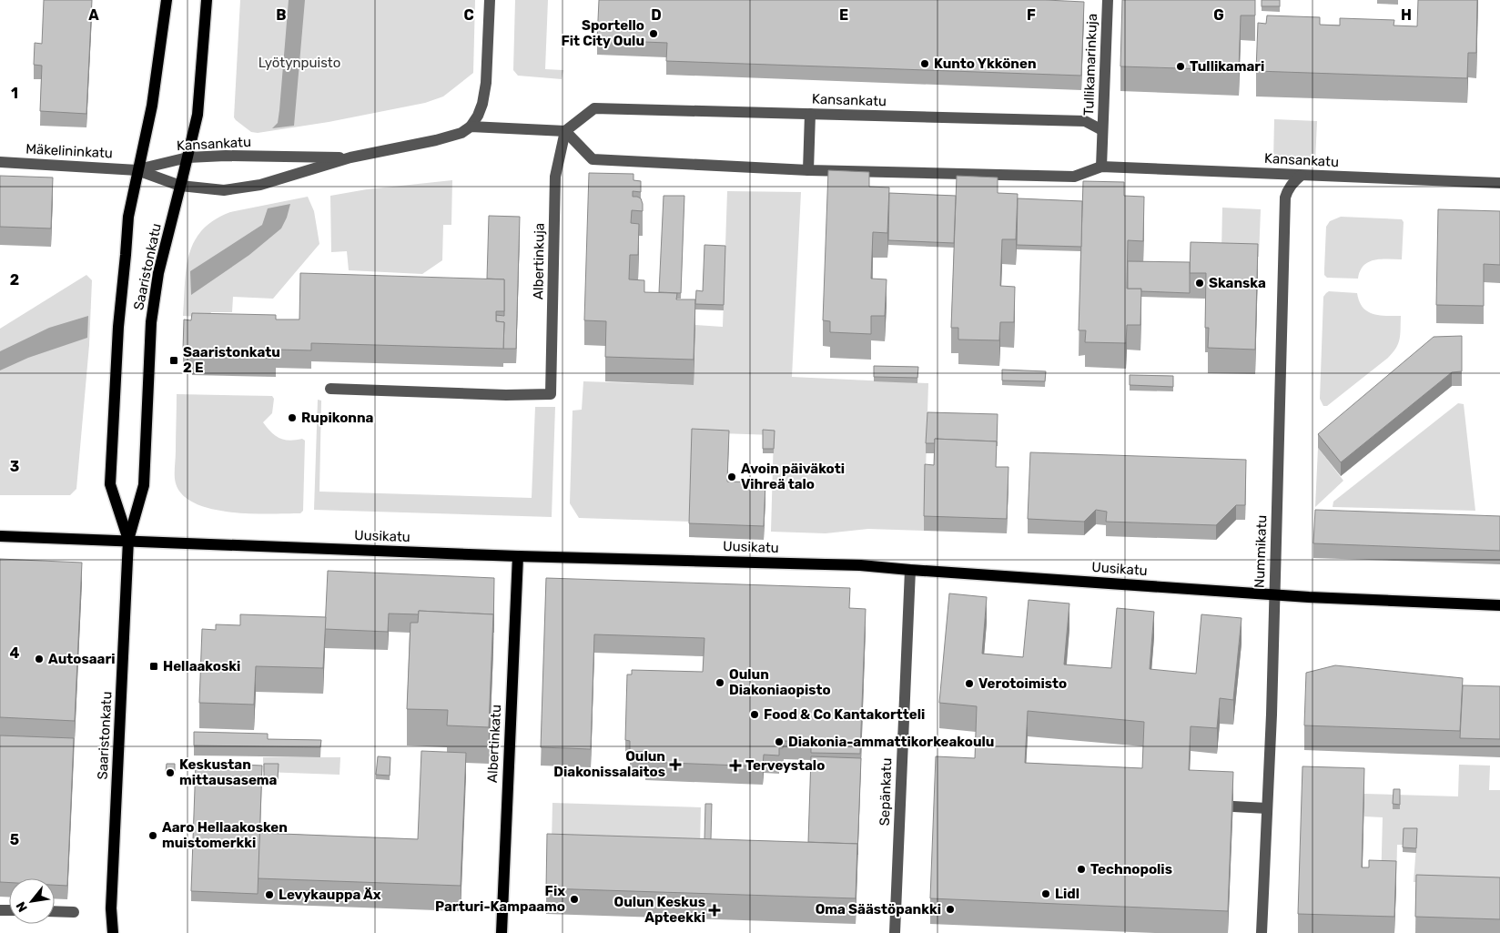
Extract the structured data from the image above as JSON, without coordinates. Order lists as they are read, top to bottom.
{
  "streets": {
    "main road": ["Saaristonkatu", "Uusikatu", "Albertinkatu"],
    "street": [
      "Tullikamarinkuja",
      "Kansankatu",
      "Mäkelininkatu",
      "Albertinkuja",
      "Nummikatu",
      "Sepänkatu"
    ]
  },
  "crossings": [
    ["Tullikamarinkuja", "Kansankatu"],
    ["Kansankatu", "Mäkelininkatu"],
    ["Kansankatu", "Albertinkuja"],
    ["Kansankatu", "Saaristonkatu"],
    ["Kansankatu", "Nummikatu"],
    ["Mäkelininkatu", "Saaristonkatu"],
    ["Saaristonkatu", "Uusikatu"],
    ["Uusikatu", "Nummikatu"],
    ["Uusikatu", "Albertinkatu"],
    ["Uusikatu", "Sepänkatu"]
  ],
  "parks": ["Lyötynpuisto"],
  "places": {
    "other": [
      "Sportello Fit City Oulu",
      "Kunto Ykkönen",
      "Tullikamari",
      "Skanska",
      "Rupikonna",
      "Avoin päiväkoti Vihreä talo",
      "Autosaari",
      "Oulun Diakoniaopisto",
      "Verotoimisto",
      "Food & Co Kantakortteli",
      "Diakonia-ammattikorkeakoulu",
      "Keskustan mittausasema",
      "Aaro Hellaakosken muistomerkki",
      "Technopolis",
      "Lidl",
      "Levykauppa Äx",
      "Fix Parturi-Kampaamo",
      "Oma Säästöpankki"
    ],
    "transit": ["Saaristonkatu 2 E", "Hellaakoski"],
    "health": ["Oulun Diakonissalaitos", "Terveystalo", "Oulun Keskus Apteekki"]
  },
  "north": "bottom left",
  "grid": {
    "columns": [
      "A",
      "B",
      "C",
      "D",
      "E",
      "F",
      "G",
      "H"
    ],
    "rows": [
      "1",
      "2",
      "3",
      "4",
      "5"
    ]
  }
}
